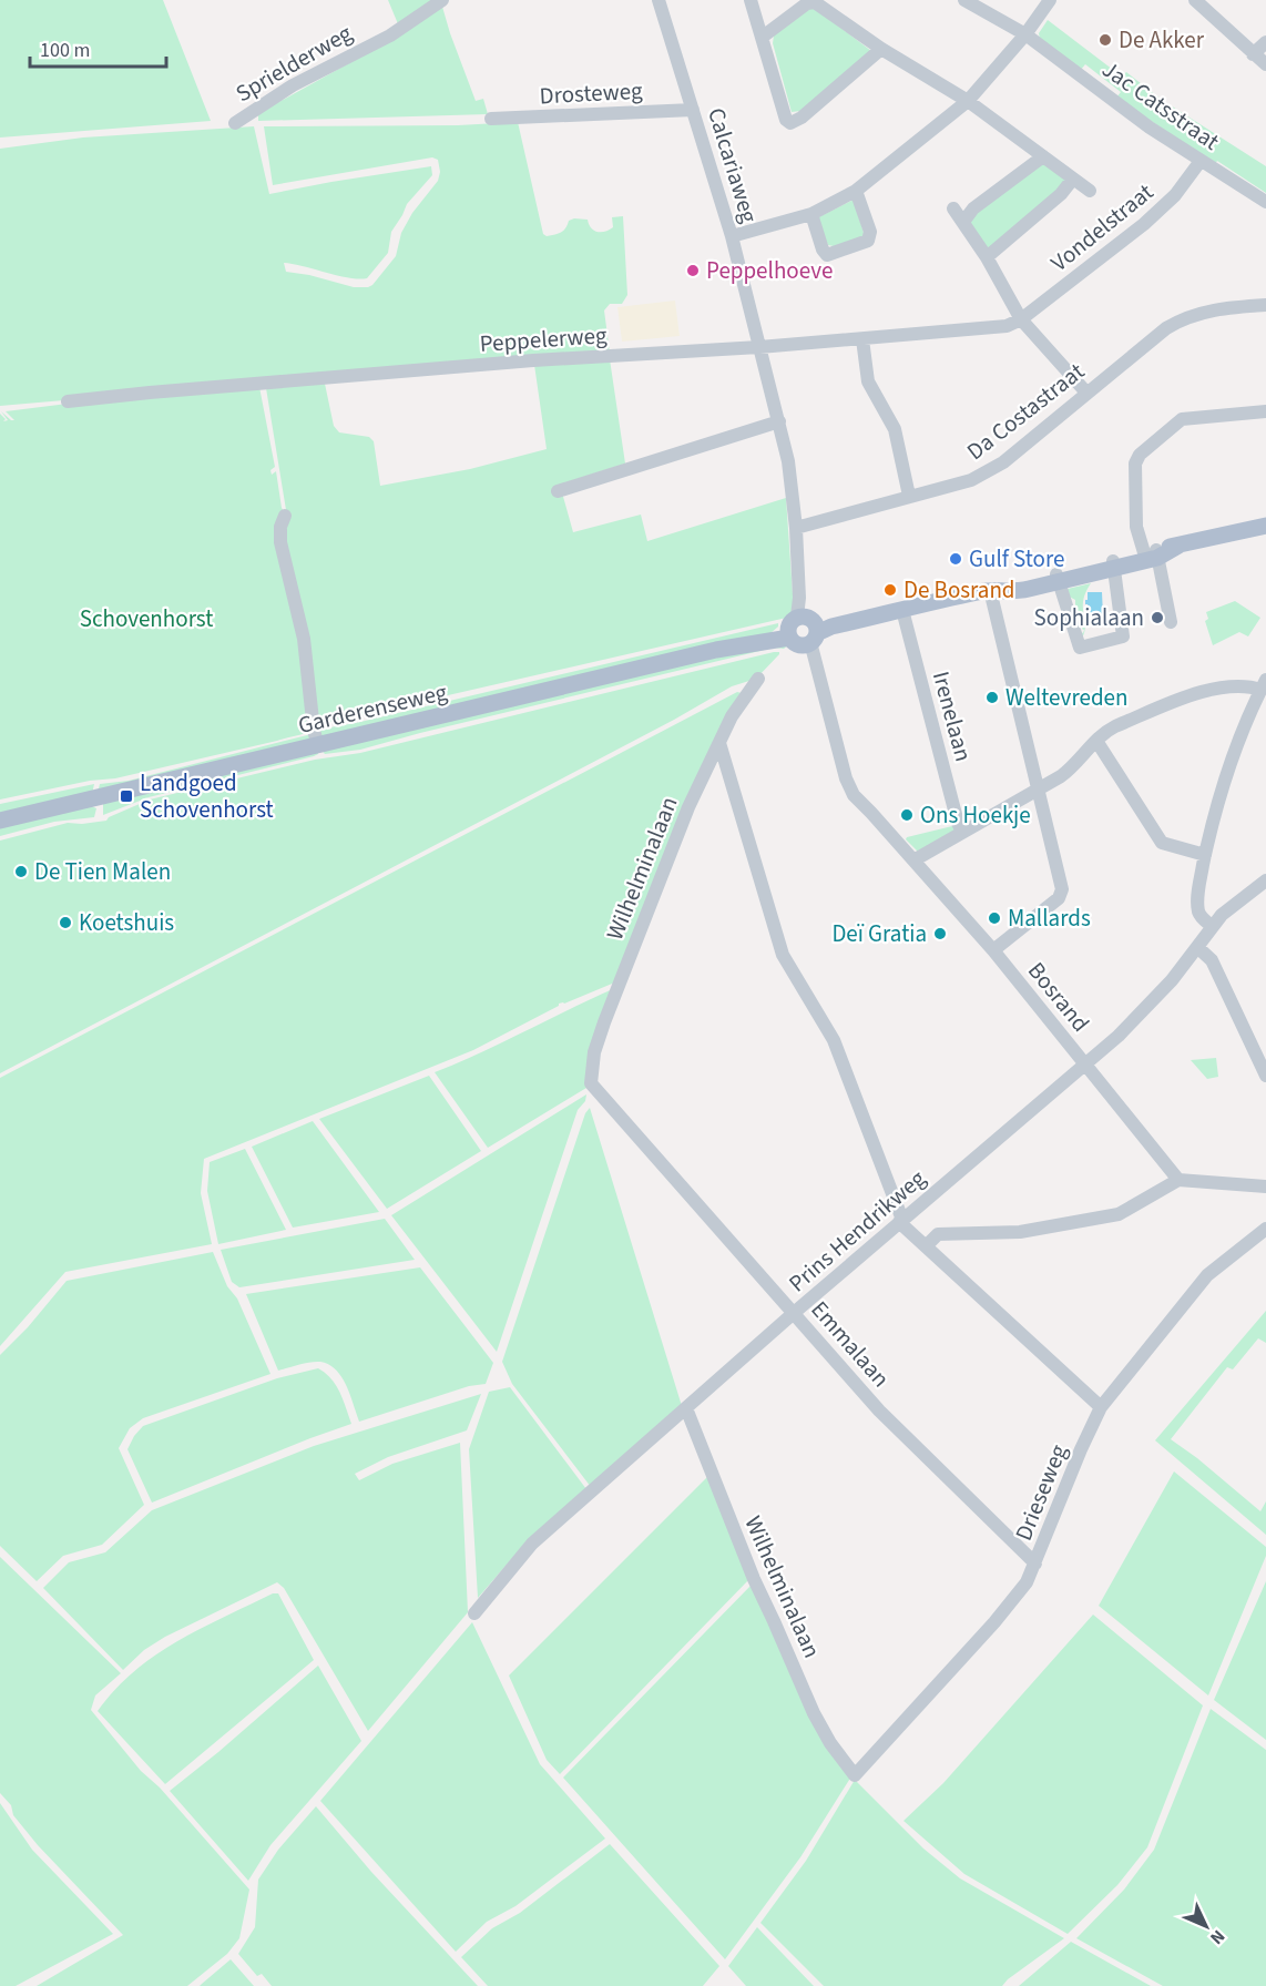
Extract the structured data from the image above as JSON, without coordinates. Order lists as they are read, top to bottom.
{
  "streets": {
    "main road": ["Garderenseweg"],
    "street": [
      "Sprielderweg",
      "Drosteweg",
      "Jac Catsstraat",
      "Calcariaweg",
      "Vondelstraat",
      "Peppelerweg",
      "Da Costastraat",
      "Irenelaan",
      "Wilhelminalaan",
      "Bosrand",
      "Prins Hendrikweg",
      "Emmalaan",
      "Drieseweg"
    ]
  },
  "crossings": [
    ["Drosteweg", "Calcariaweg"],
    ["Jac Catsstraat", "Vondelstraat"],
    ["Calcariaweg", "Peppelerweg"],
    ["Calcariaweg", "Da Costastraat"],
    ["Calcariaweg", "Garderenseweg"],
    ["Calcariaweg", "Bosrand"],
    ["Vondelstraat", "Peppelerweg"],
    ["Garderenseweg", "Irenelaan"],
    ["Garderenseweg", "Bosrand"],
    ["Wilhelminalaan", "Prins Hendrikweg"],
    ["Wilhelminalaan", "Emmalaan"],
    ["Wilhelminalaan", "Drieseweg"],
    ["Bosrand", "Prins Hendrikweg"],
    ["Prins Hendrikweg", "Emmalaan"],
    ["Emmalaan", "Drieseweg"]
  ],
  "parks": ["Schovenhorst"],
  "places": {
    "other": [
      "De Akker",
      "Peppelhoeve",
      "Gulf Store",
      "De Bosrand",
      "Sophialaan",
      "Weltevreden",
      "Ons Hoekje",
      "De Tien Malen",
      "Mallards",
      "Koetshuis",
      "Deï Gratia"
    ],
    "transit": ["Landgoed Schovenhorst"]
  },
  "scale_bar": "100 m",
  "north": "bottom right"
}
